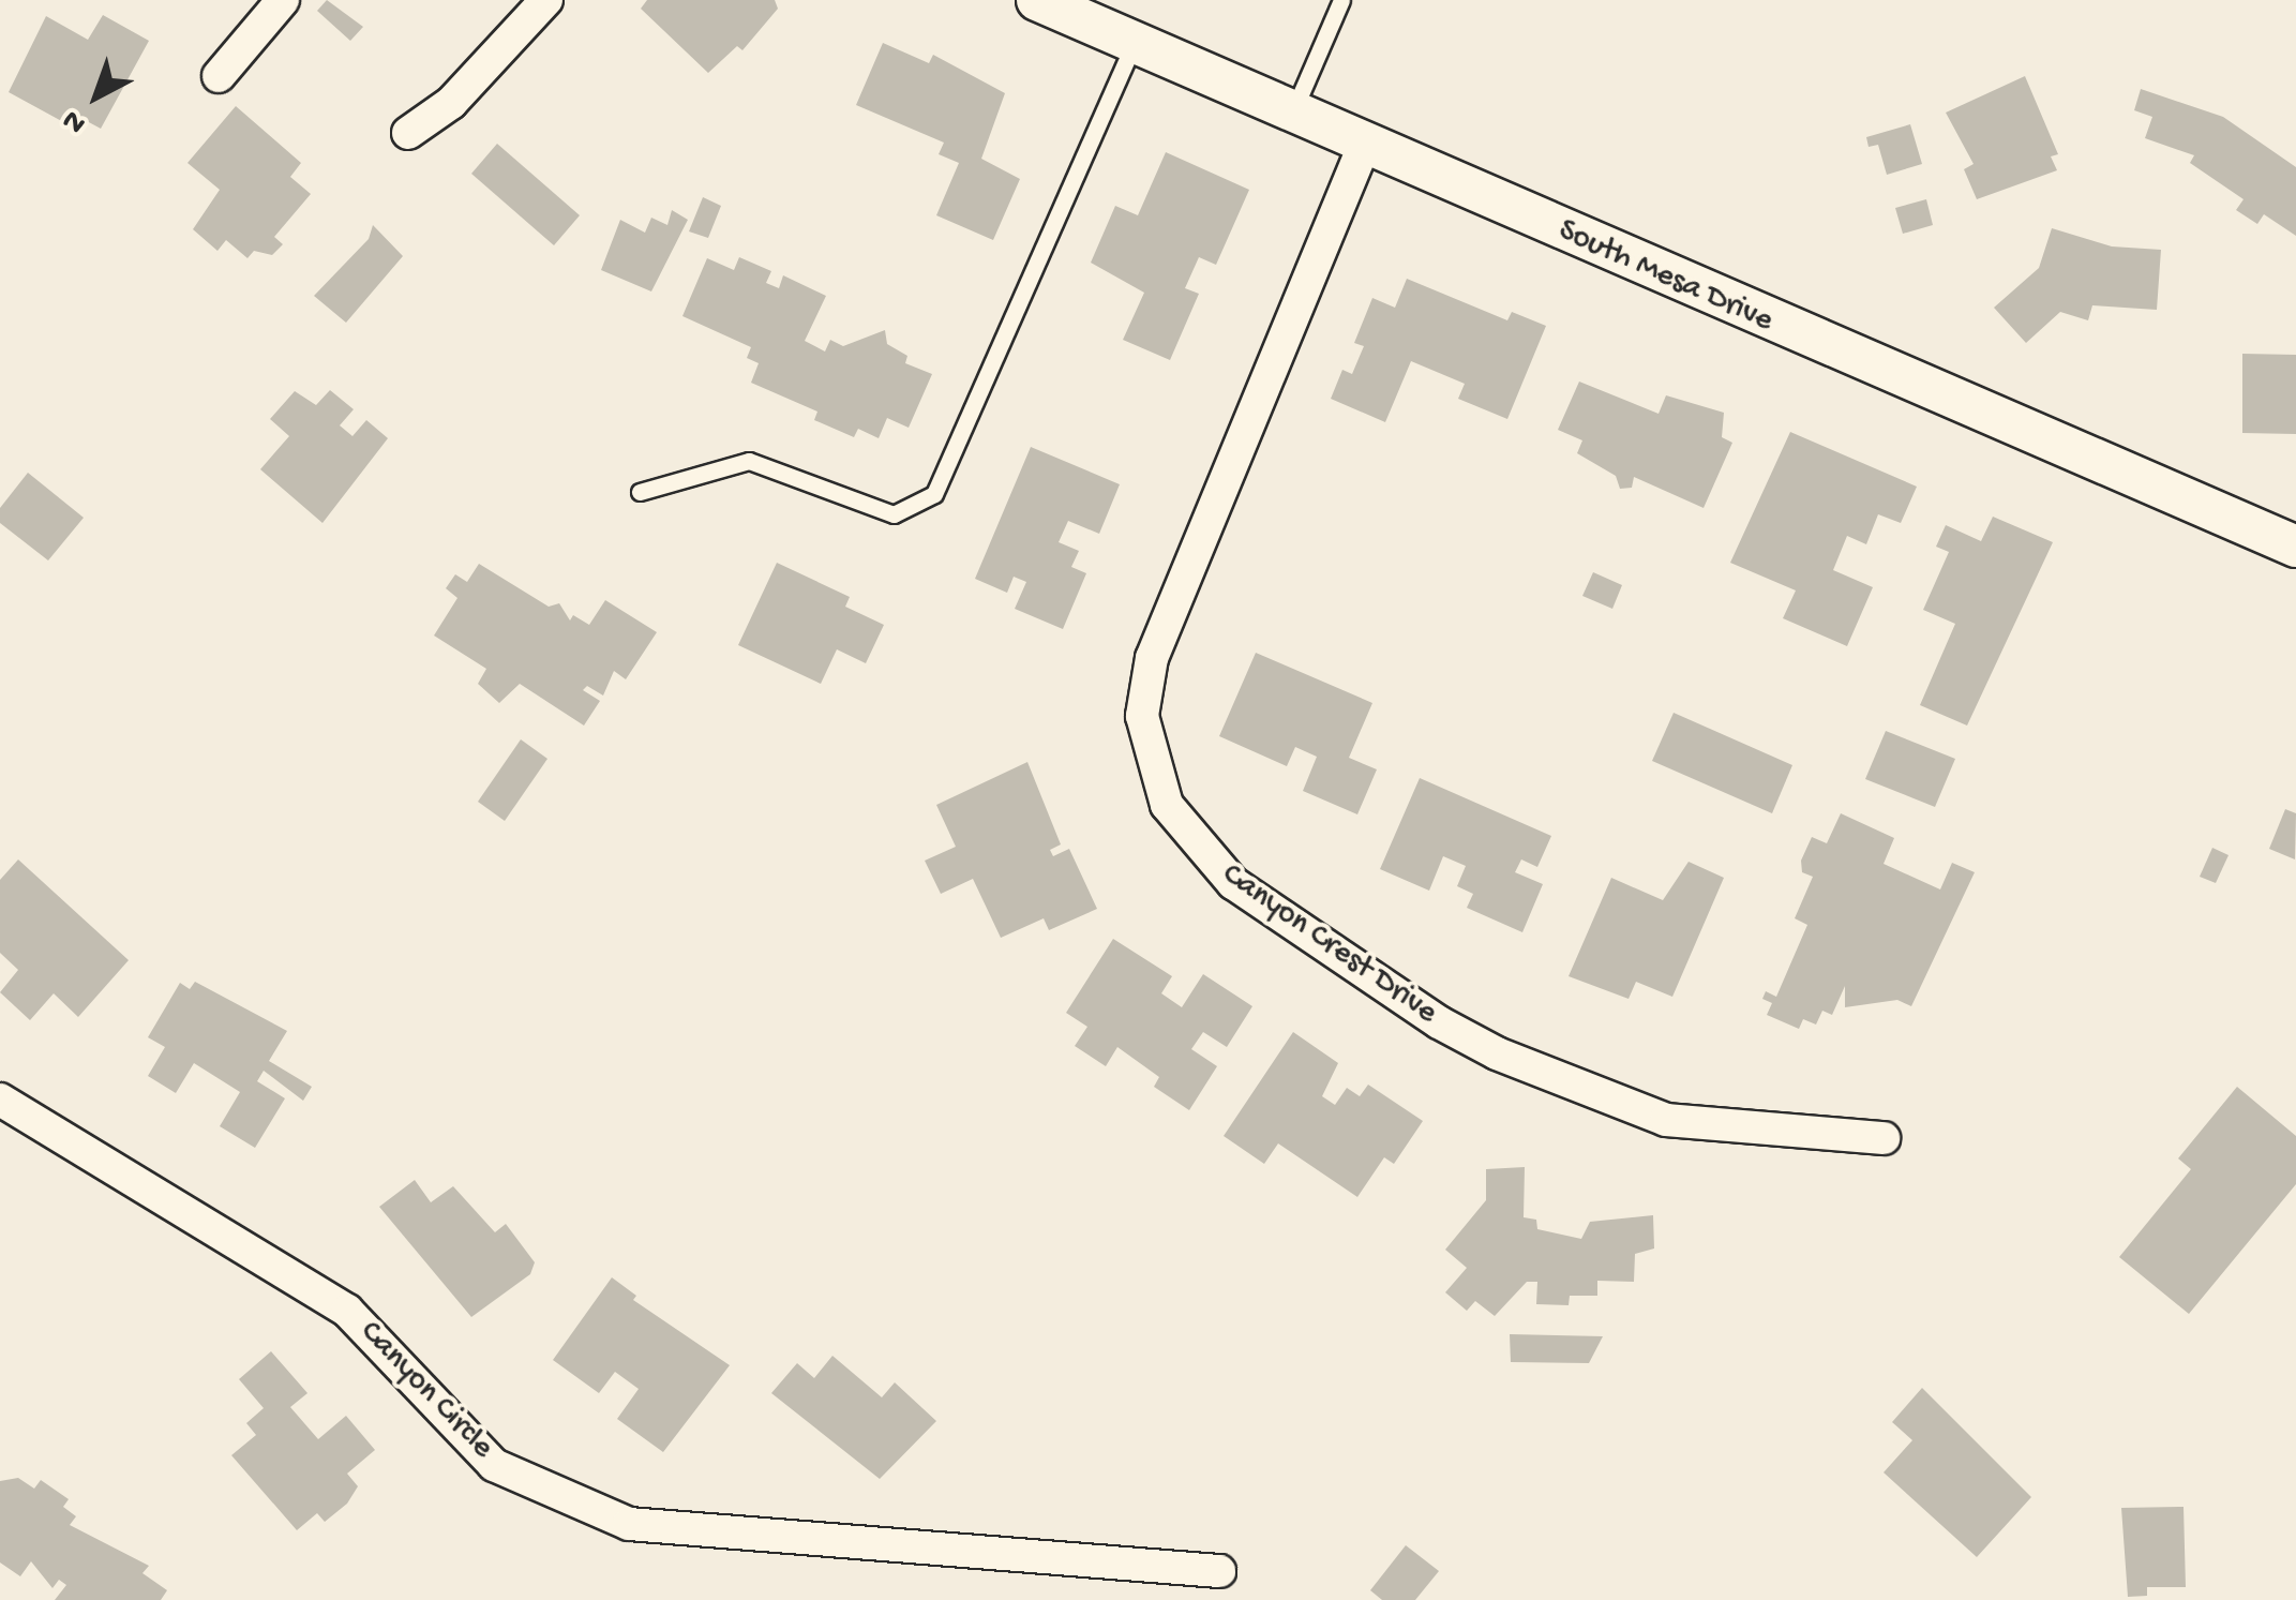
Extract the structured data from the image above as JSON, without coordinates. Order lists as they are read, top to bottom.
{
  "streets": {
    "street": ["South Mesa Drive", "Canyon Crest Drive", "Canyon Circle"]
  },
  "crossings": [
    ["South Mesa Drive", "Canyon Crest Drive"]
  ],
  "north": "bottom left"
}
